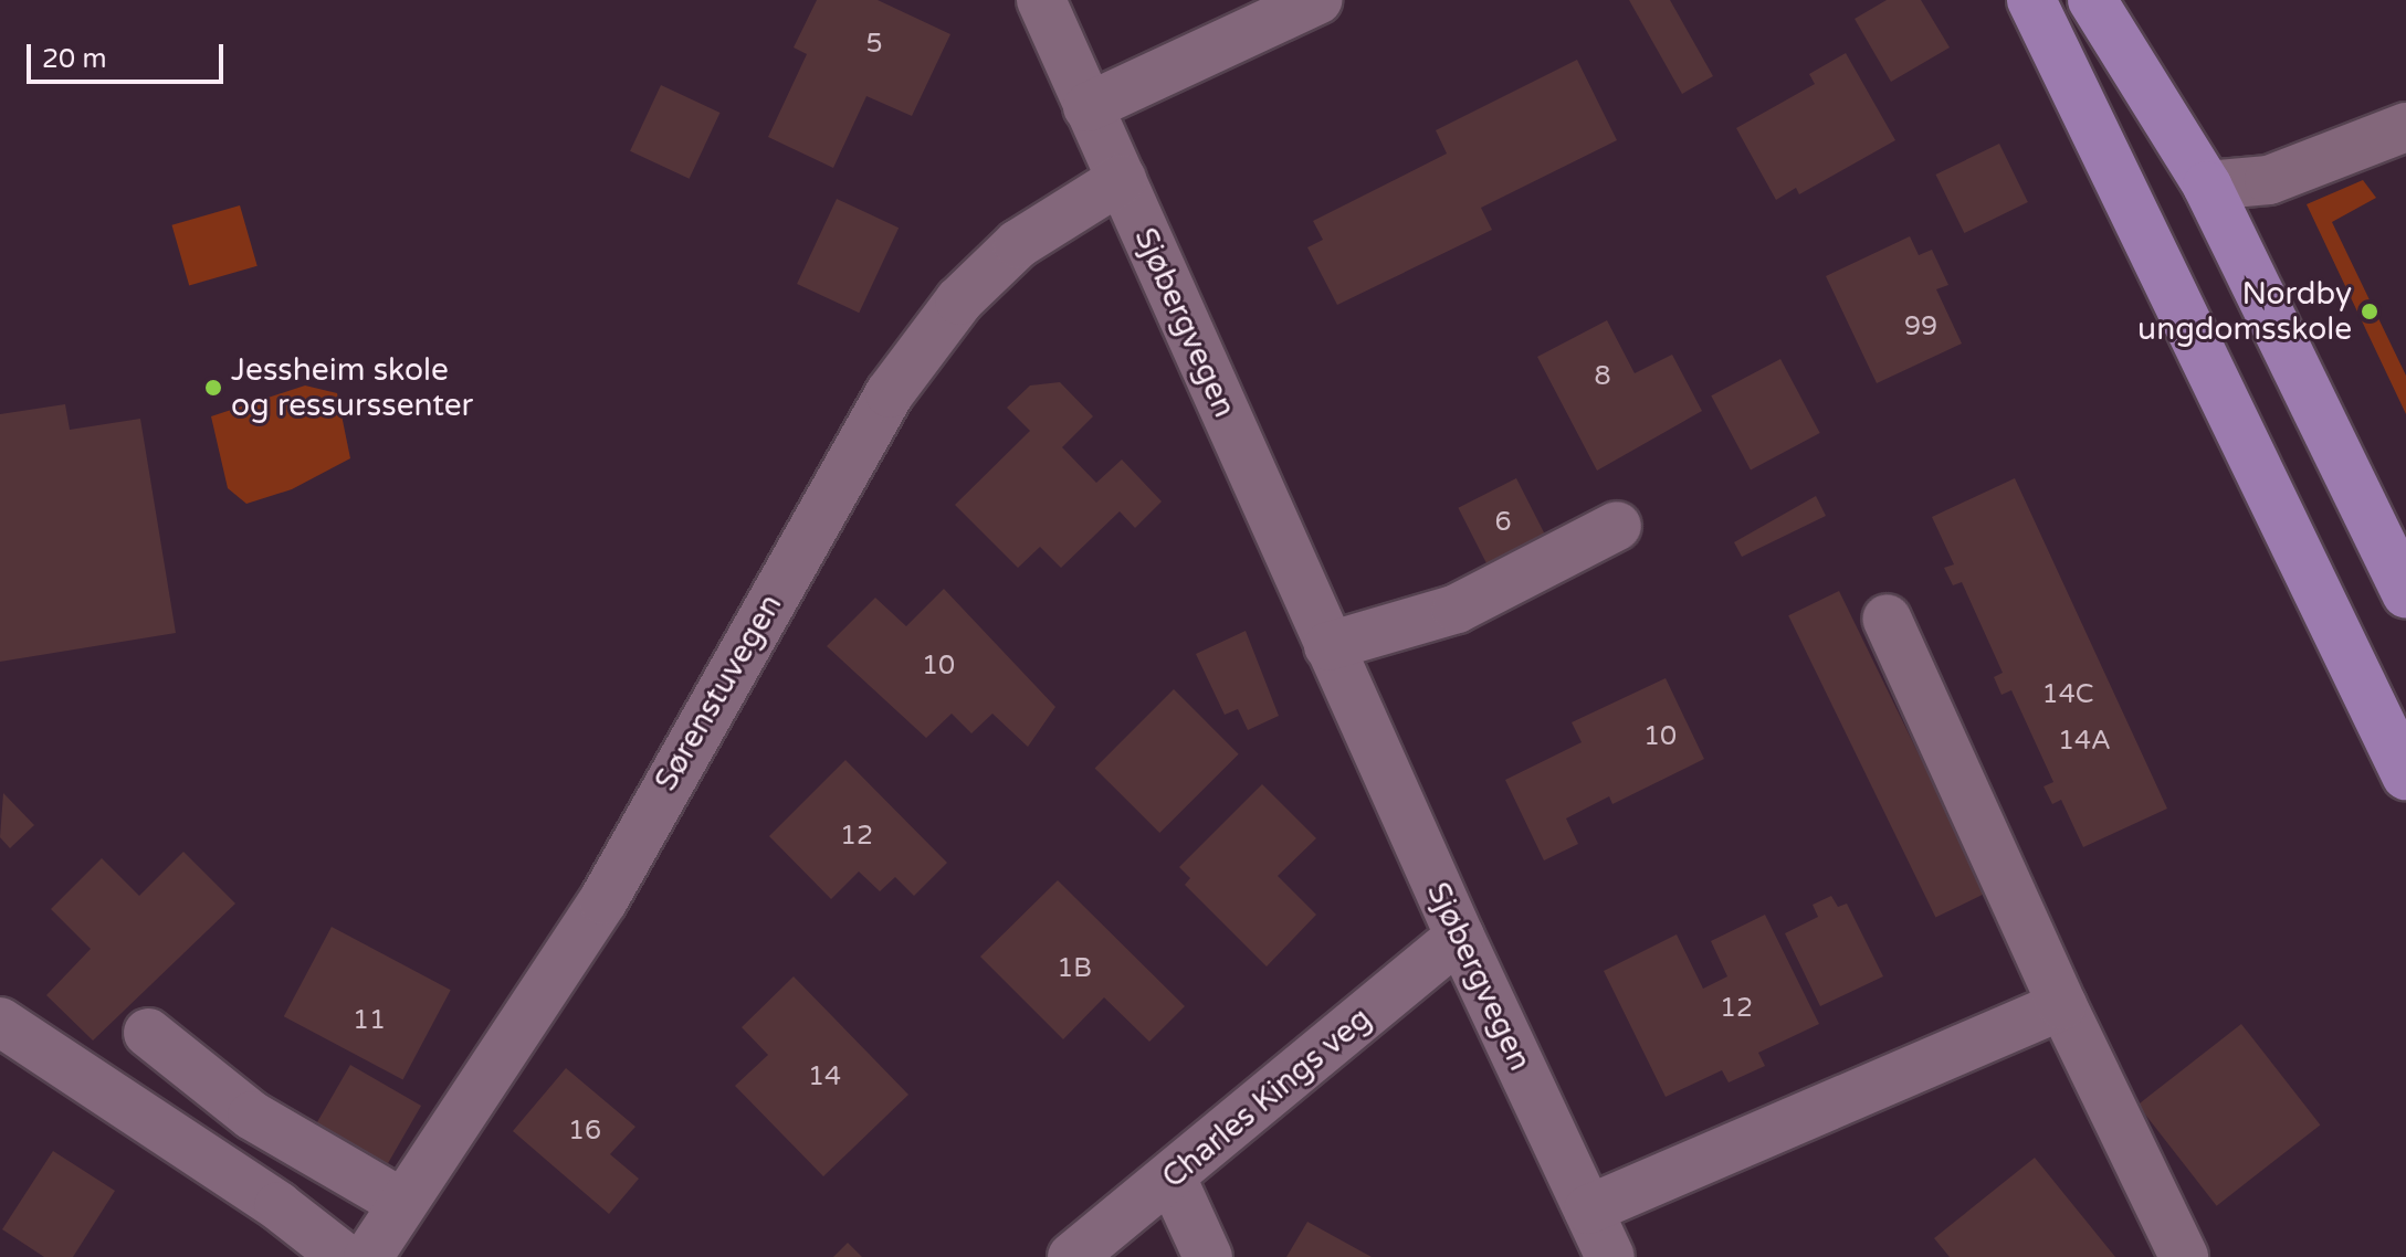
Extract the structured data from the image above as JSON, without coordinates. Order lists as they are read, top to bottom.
{
  "streets": {
    "street": ["Sjøbergvegen", "Sørenstuvegen", "Charles Kings veg"]
  },
  "crossings": [
    ["Sjøbergvegen", "Sørenstuvegen"],
    ["Sjøbergvegen", "Charles Kings veg"]
  ],
  "places": ["Nordby ungdomsskole", "Jessheim skole og ressurssenter"],
  "house_numbers": [
    "5",
    "99",
    "8",
    "6",
    "10",
    "14C",
    "10",
    "14A",
    "12",
    "1B",
    "12",
    "11",
    "14",
    "16"
  ],
  "scale_bar": "20 m"
}
